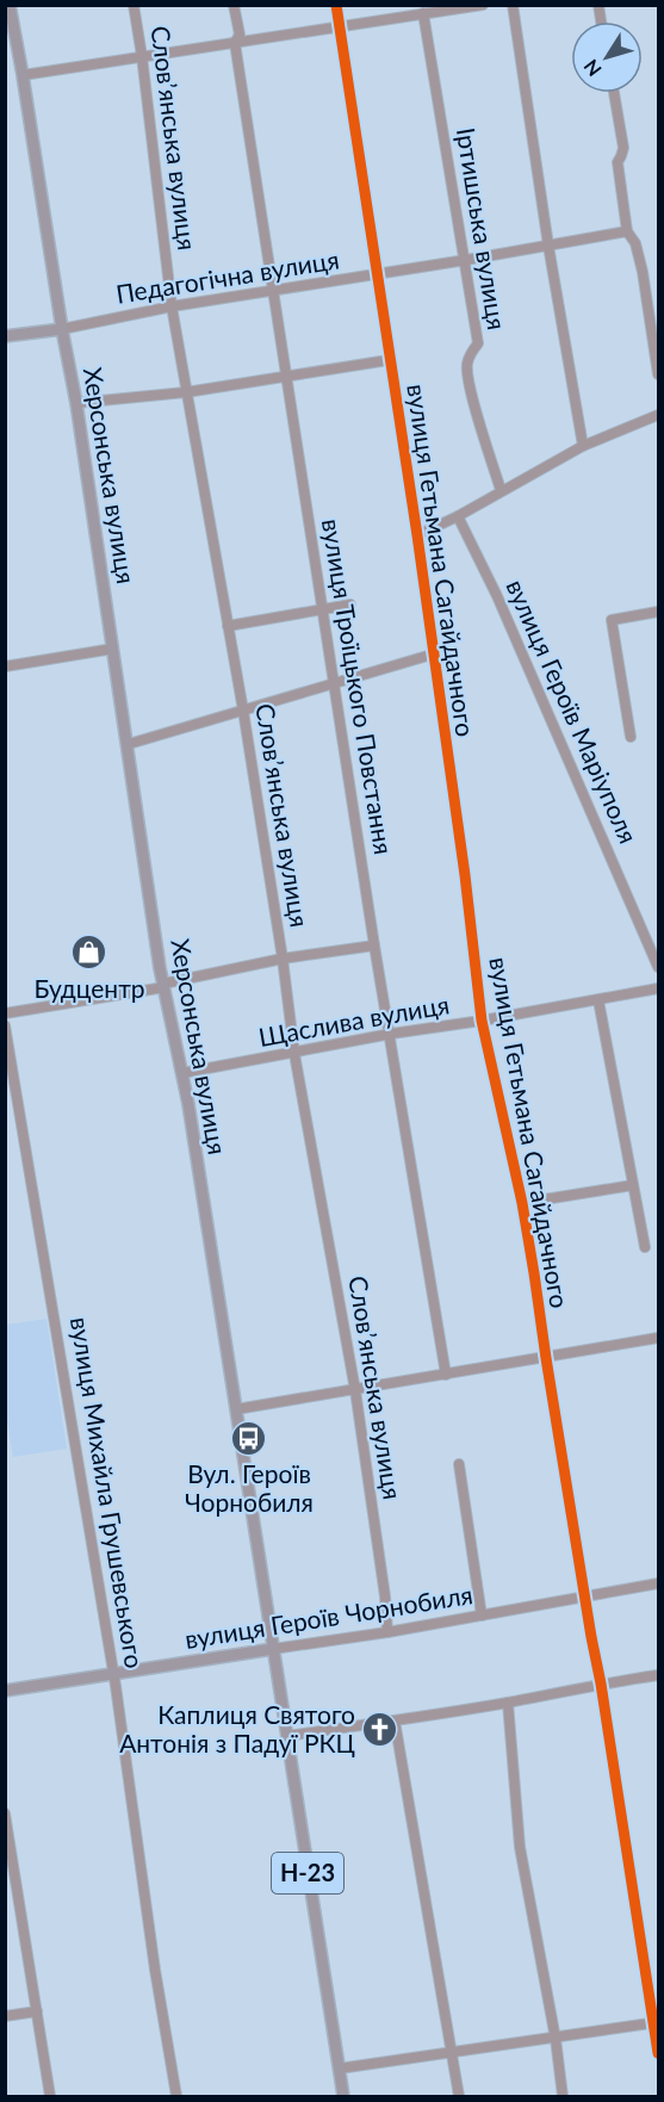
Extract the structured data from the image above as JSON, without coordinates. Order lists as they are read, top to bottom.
{
  "streets": {
    "main road": [
      "Педагогічна вулиця",
      "Херсонська вулиця",
      "вулиця Героїв Чорнобиля",
      "Н-23"
    ],
    "street": [
      "Словʼянська вулиця",
      "Іртишська вулиця",
      "вулиця Гетьмана Сагайдачного",
      "вулиця Троїцького Повстання",
      "вулиця Героїв Маріуполя",
      "Щаслива вулиця",
      "вулиця Михайла Грушевського"
    ]
  },
  "crossings": [
    ["Словʼянська вулиця", "Педагогічна вулиця"],
    ["Словʼянська вулиця", "Щаслива вулиця"],
    ["Словʼянська вулиця", "вулиця Героїв Чорнобиля"],
    ["Іртишська вулиця", "Педагогічна вулиця"],
    ["Педагогічна вулиця", "Херсонська вулиця"],
    ["Педагогічна вулиця", "вулиця Гетьмана Сагайдачного"],
    ["Педагогічна вулиця", "вулиця Троїцького Повстання"],
    ["Херсонська вулиця", "Щаслива вулиця"],
    ["Херсонська вулиця", "вулиця Героїв Чорнобиля"],
    ["вулиця Гетьмана Сагайдачного", "Щаслива вулиця"],
    ["вулиця Гетьмана Сагайдачного", "вулиця Героїв Чорнобиля"],
    ["вулиця Троїцького Повстання", "Щаслива вулиця"],
    ["вулиця Михайла Грушевського", "вулиця Героїв Чорнобиля"]
  ],
  "places": {
    "shop": ["Будцентр"],
    "bus stop": ["Вул. Героїв Чорнобиля"],
    "church": ["Каплиця Святого Антонія з Падуї РКЦ"]
  },
  "north": "bottom left"
}
